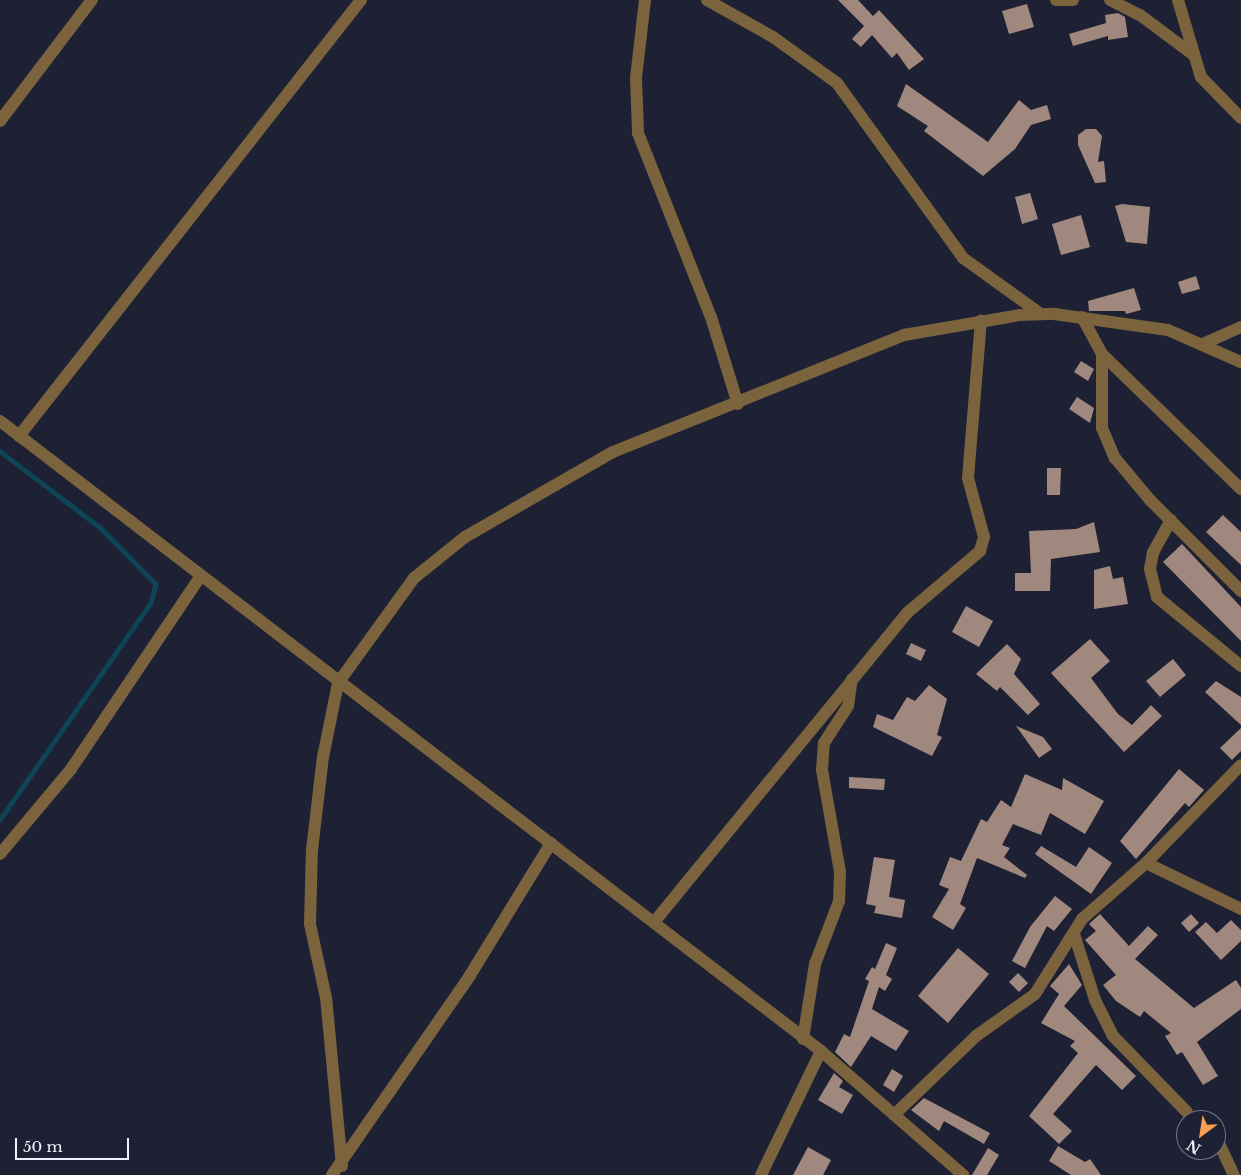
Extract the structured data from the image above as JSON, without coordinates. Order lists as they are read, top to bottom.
{
  "scale_bar": "50 m",
  "north": "bottom left"
}
